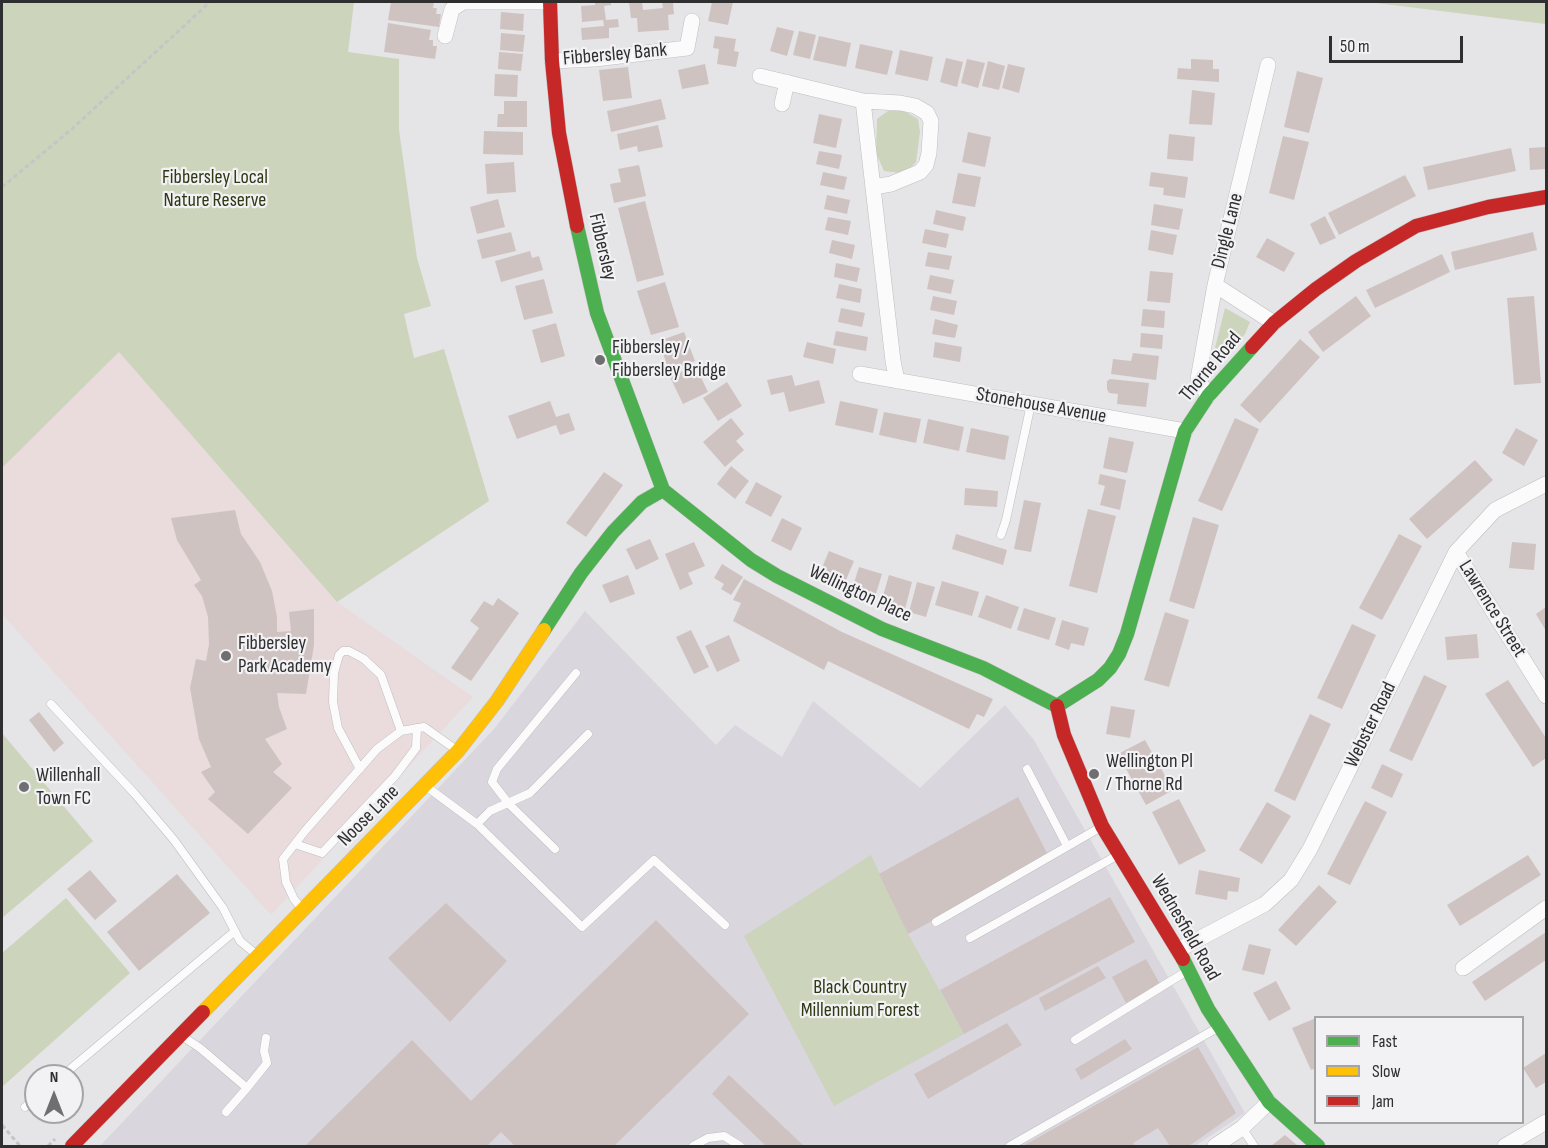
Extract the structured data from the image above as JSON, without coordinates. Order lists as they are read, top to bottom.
{
  "streets": {
    "street": [
      "Fibbersley Bank",
      "Dingle Lane",
      "Fibbersley",
      "Thorne Road",
      "Stonehouse Avenue",
      "Wellington Place",
      "Lawrence Street",
      "Webster Road",
      "Noose Lane",
      "Wednesfield Road"
    ]
  },
  "crossings": [
    ["Fibbersley Bank", "Fibbersley"],
    ["Dingle Lane", "Thorne Road"],
    ["Fibbersley", "Wellington Place"],
    ["Fibbersley", "Noose Lane"],
    ["Thorne Road", "Stonehouse Avenue"],
    ["Thorne Road", "Wellington Place"],
    ["Thorne Road", "Wednesfield Road"],
    ["Wellington Place", "Noose Lane"],
    ["Wellington Place", "Wednesfield Road"],
    ["Lawrence Street", "Webster Road"],
    ["Webster Road", "Wednesfield Road"]
  ],
  "parks": ["Fibbersley Local Nature Reserve", "Black Country Millennium Forest"],
  "places": [
    "Fibbersley / Fibbersley Bridge",
    "Fibbersley Park Academy",
    "Wellington Pl / Thorne Rd",
    "Willenhall Town FC"
  ],
  "legend": ["Fast", "Slow", "Jam"],
  "scale_bar": "50 m",
  "north": "top"
}
